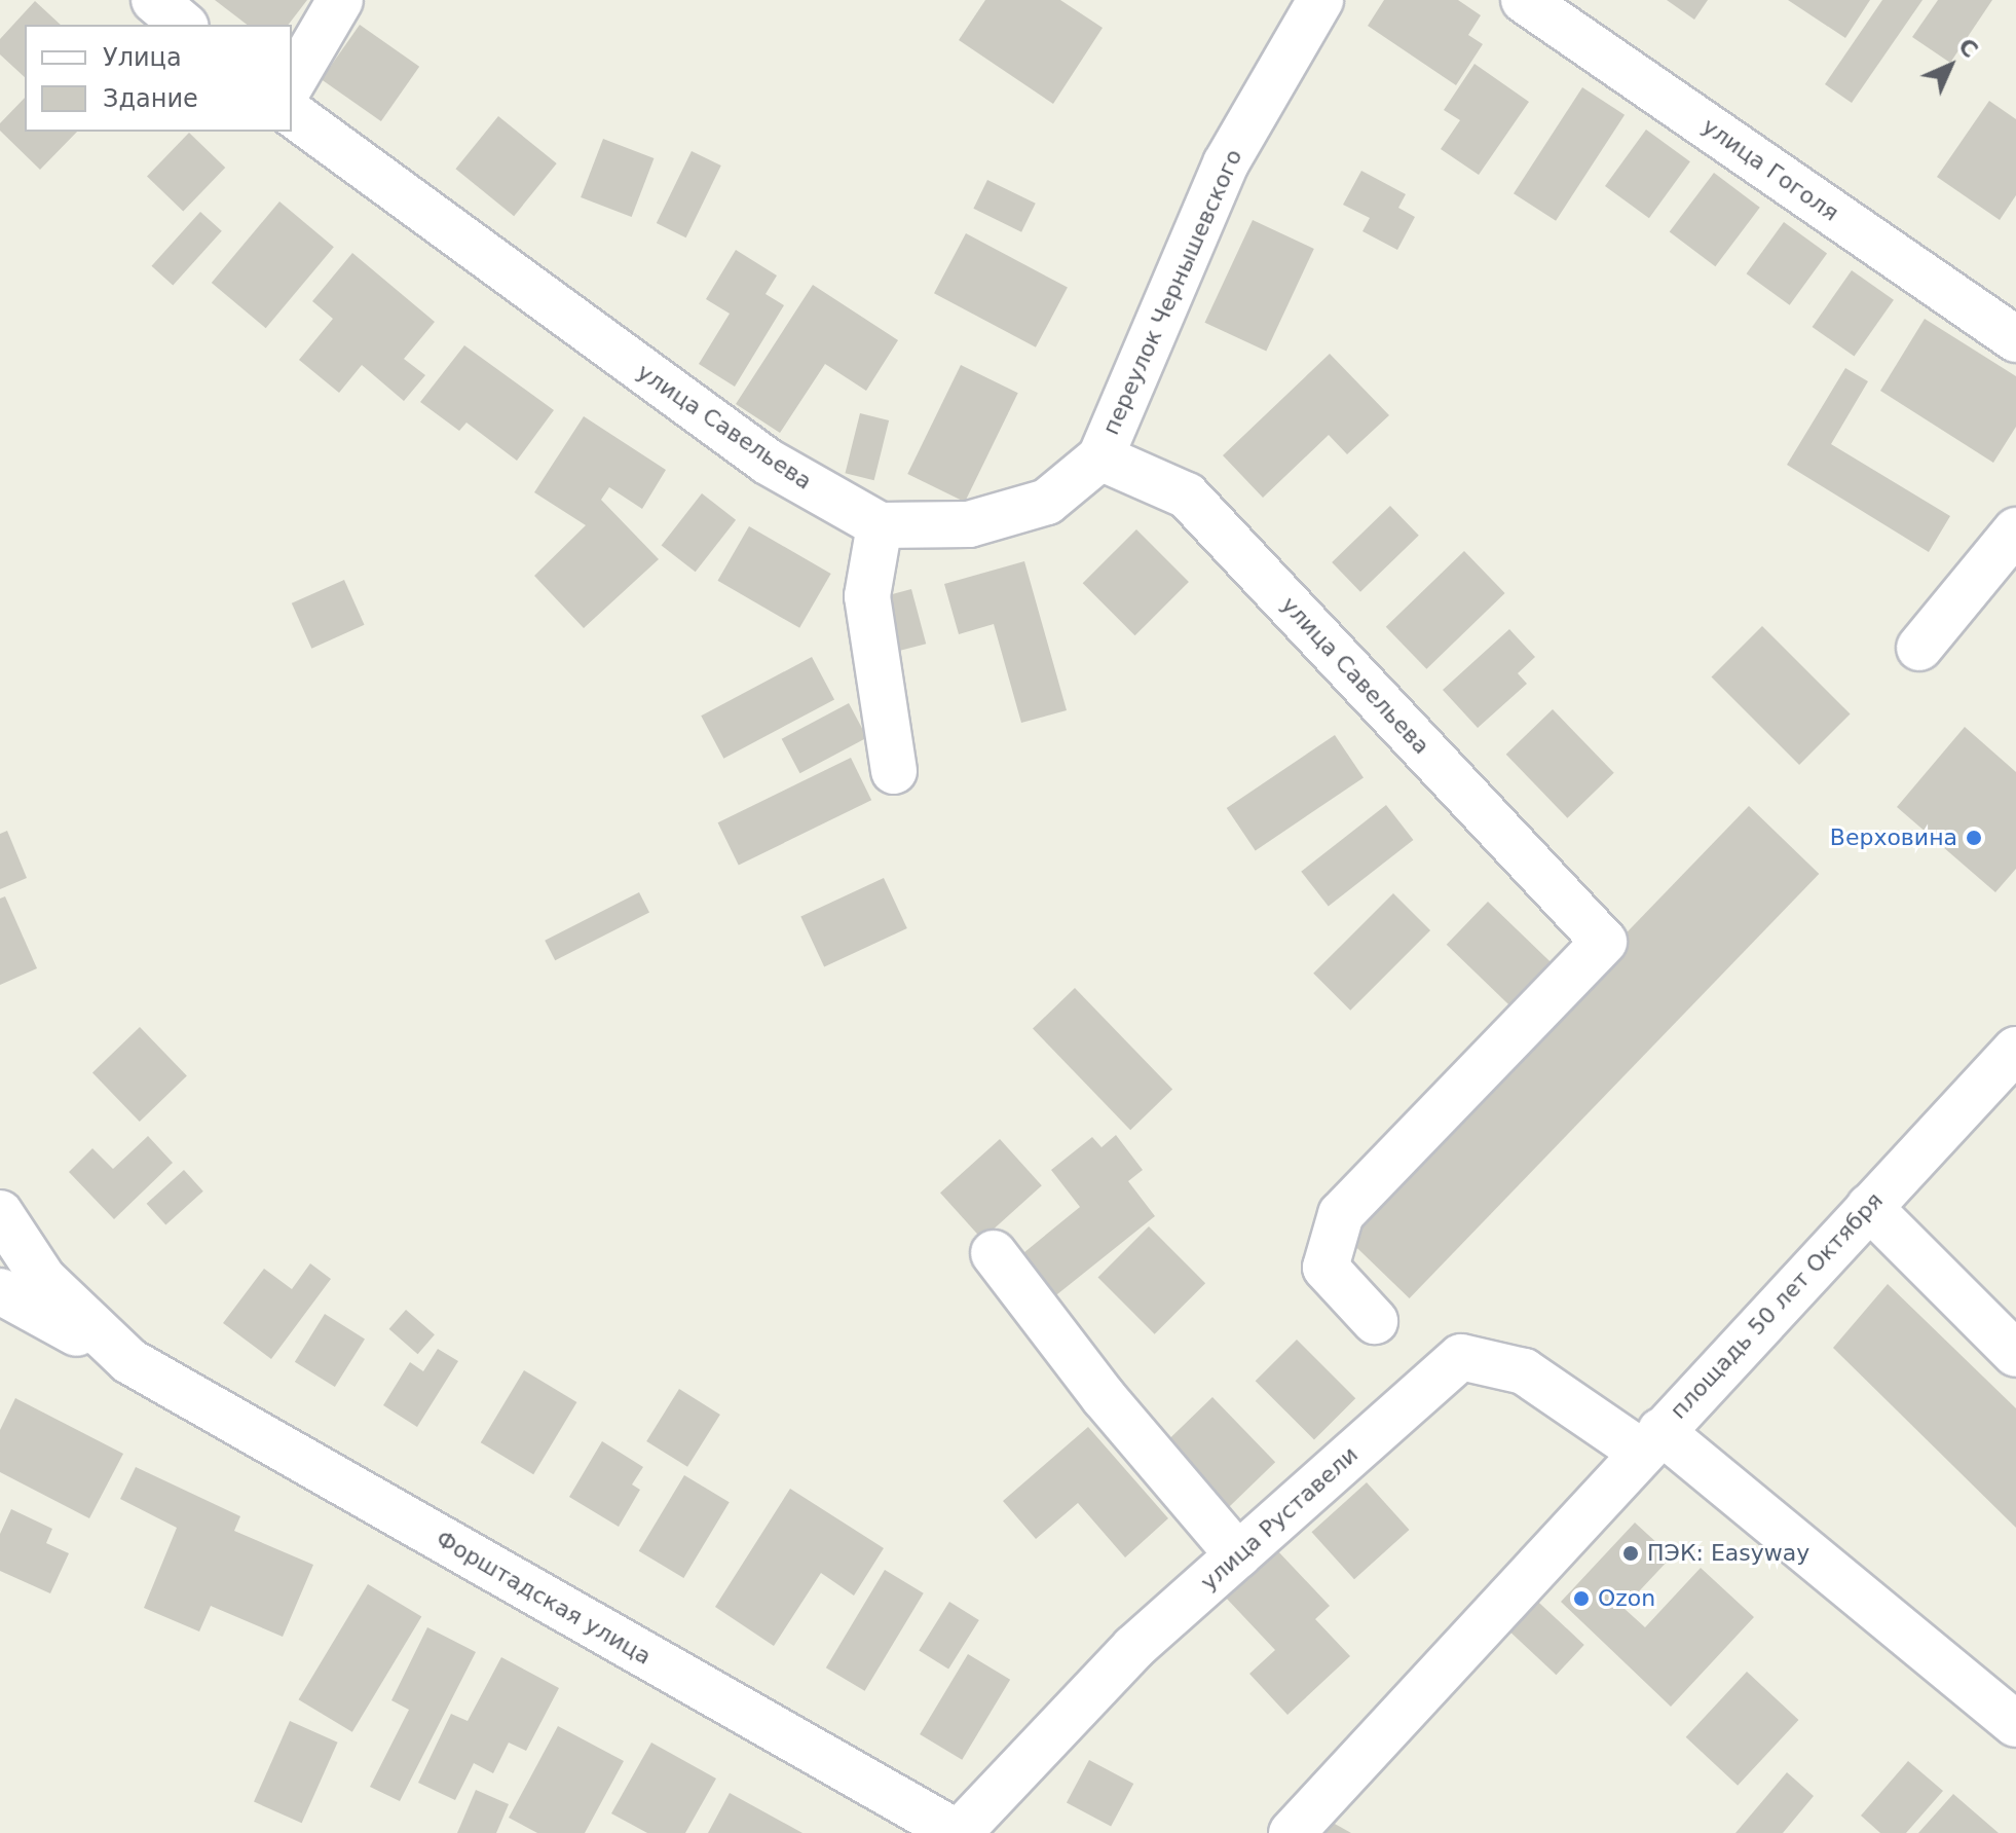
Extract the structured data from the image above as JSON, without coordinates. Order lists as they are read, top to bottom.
{
  "streets": {
    "street": [
      "улица Гоголя",
      "переулок Чернышевского",
      "улица Савельева",
      "площадь 50 лет Октября",
      "улица Руставели",
      "Форштадская улица"
    ]
  },
  "crossings": [
    ["переулок Чернышевского", "улица Савельева"],
    ["площадь 50 лет Октября", "улица Руставели"],
    ["улица Руставели", "Форштадская улица"]
  ],
  "places": ["Верховина", "ПЭК: Easyway", "Ozon"],
  "legend": ["Улица", "Здание"],
  "north": "top right"
}
